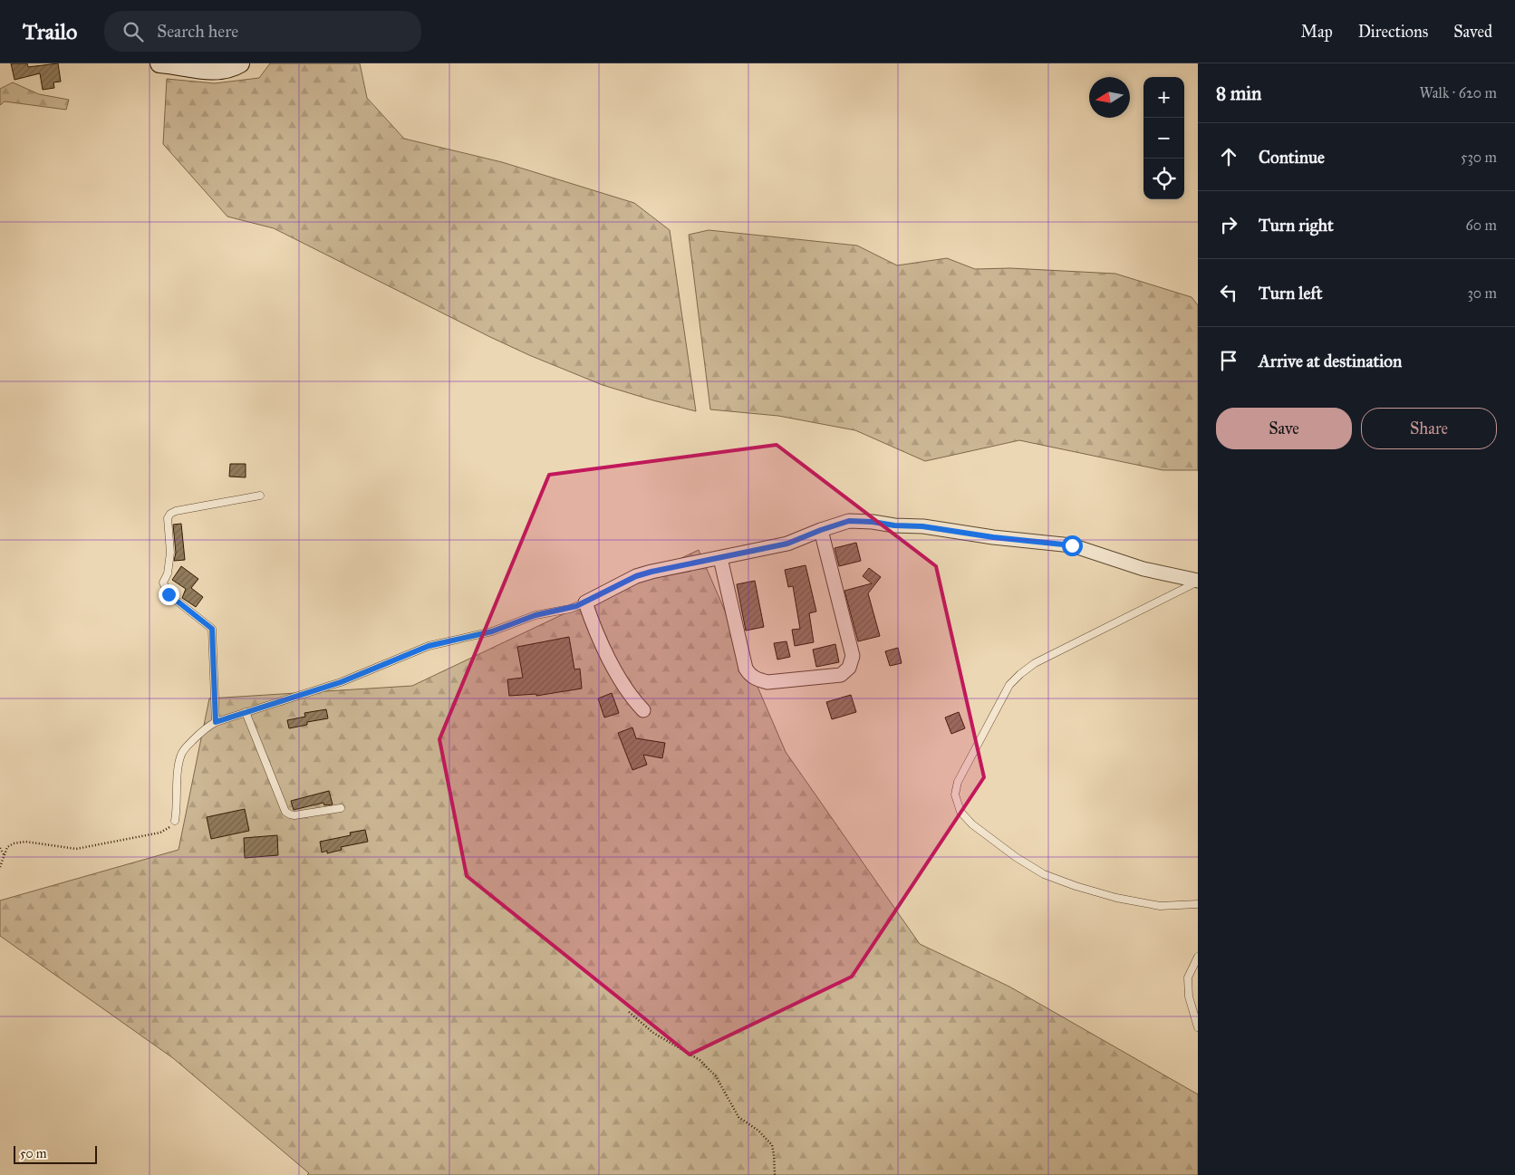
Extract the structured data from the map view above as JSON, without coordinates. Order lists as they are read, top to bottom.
{
  "scale_bar": "50 m",
  "north": "left",
  "page": {
    "header": "Trailo",
    "search": "Search here",
    "nav": ["Map", "Directions", "Saved"],
    "heading": ["8 min", "Walk · 620 m"],
    "map_buttons": ["+", "−"],
    "list": [
      ["Continue", "530 m"],
      ["Turn right", "60 m"],
      ["Turn left", "30 m"],
      "Arrive at destination"
    ],
    "buttons": ["Save", "Share"],
    "scale": "50 m"
  }
}
